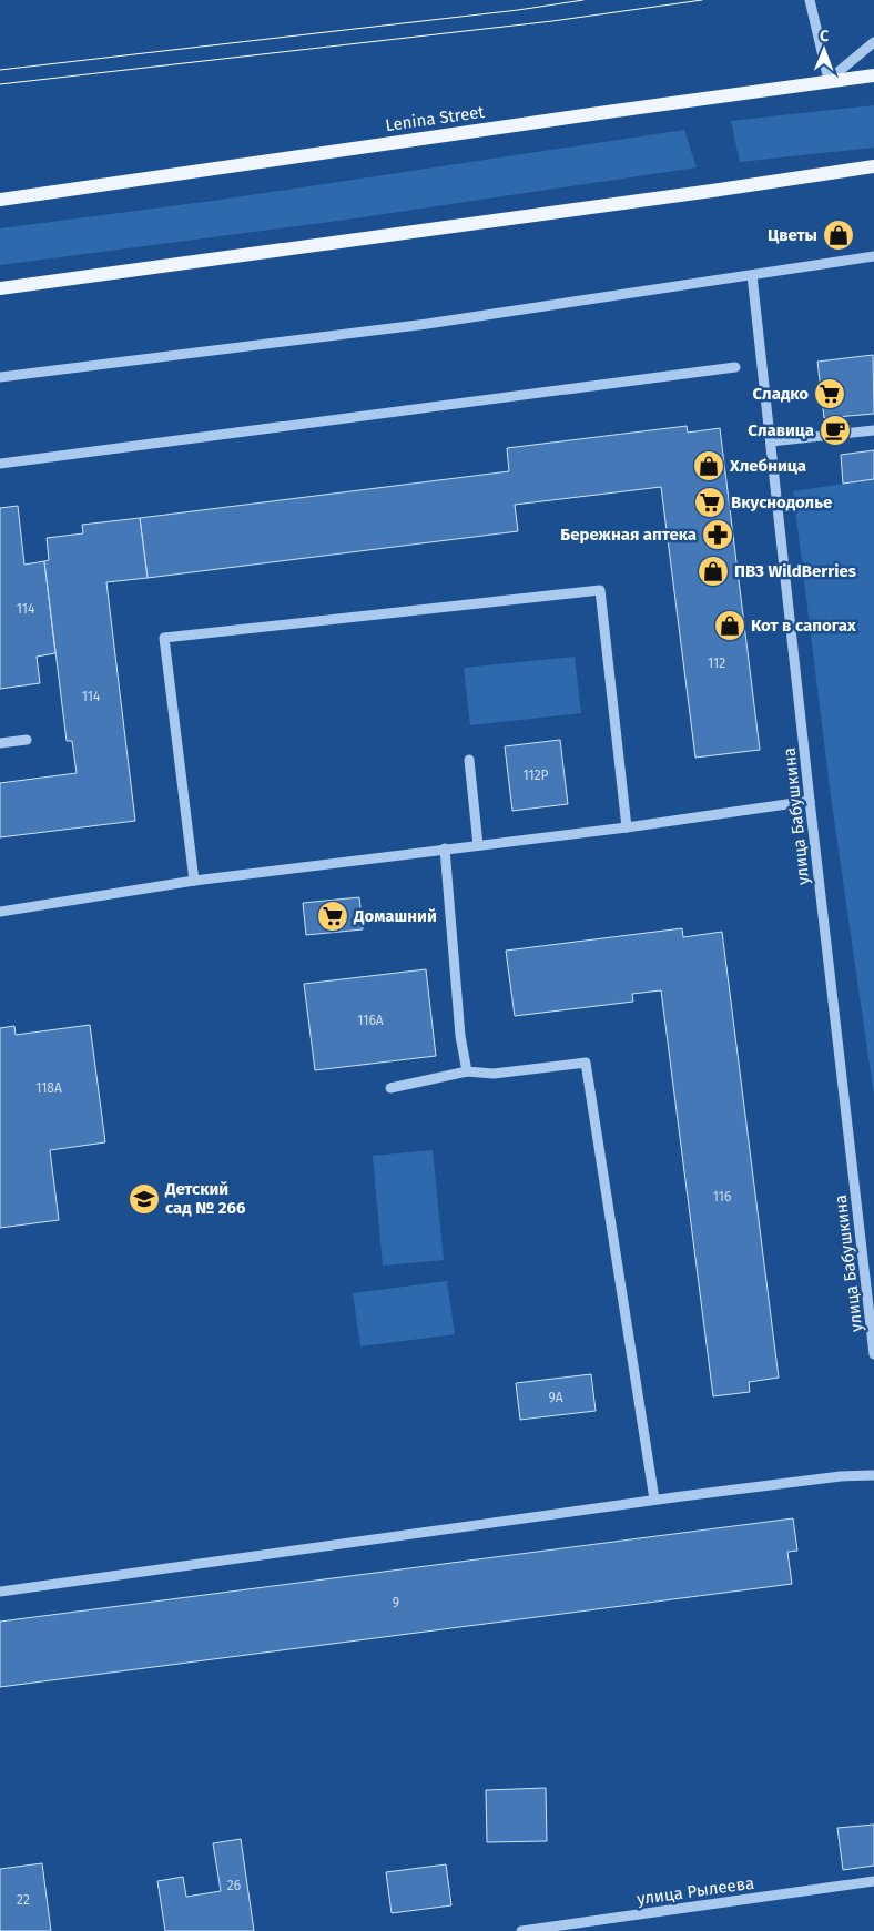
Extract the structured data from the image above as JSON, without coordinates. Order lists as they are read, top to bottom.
{
  "streets": {
    "main road": ["Lenina Street"],
    "street": ["улица Бабушкина", "улица Рылеева"]
  },
  "places": {
    "shop": [
      "Цветы",
      "Хлебница",
      "ПВЗ WildBerries",
      "Кот в сапогах"
    ],
    "supermarket": ["Сладко", "Вкуснодолье", "Домашний"],
    "cafe": ["Славица"],
    "pharmacy": ["Бережная аптека"],
    "school or university": ["Детский сад № 266"]
  },
  "house_numbers": [
    "114",
    "112",
    "114",
    "112Р",
    "116А",
    "118А",
    "116",
    "9А",
    "9",
    "26",
    "22"
  ],
  "north": "top"
}
